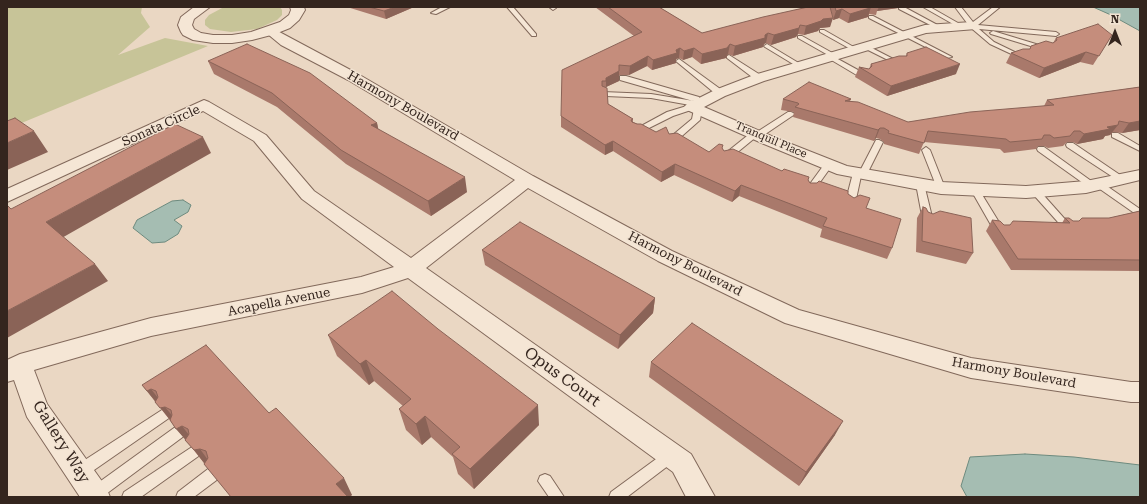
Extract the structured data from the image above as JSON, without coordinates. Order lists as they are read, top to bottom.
{
  "streets": {
    "street": [
      "Harmony Boulevard",
      "Sonata Circle",
      "Tranquil Place",
      "Acapella Avenue",
      "Opus Court",
      "Gallery Way"
    ]
  },
  "crossings": [
    ["Harmony Boulevard", "Acapella Avenue"],
    ["Sonata Circle", "Acapella Avenue"],
    ["Sonata Circle", "Opus Court"],
    ["Acapella Avenue", "Opus Court"],
    ["Acapella Avenue", "Gallery Way"]
  ],
  "north": "top"
}
